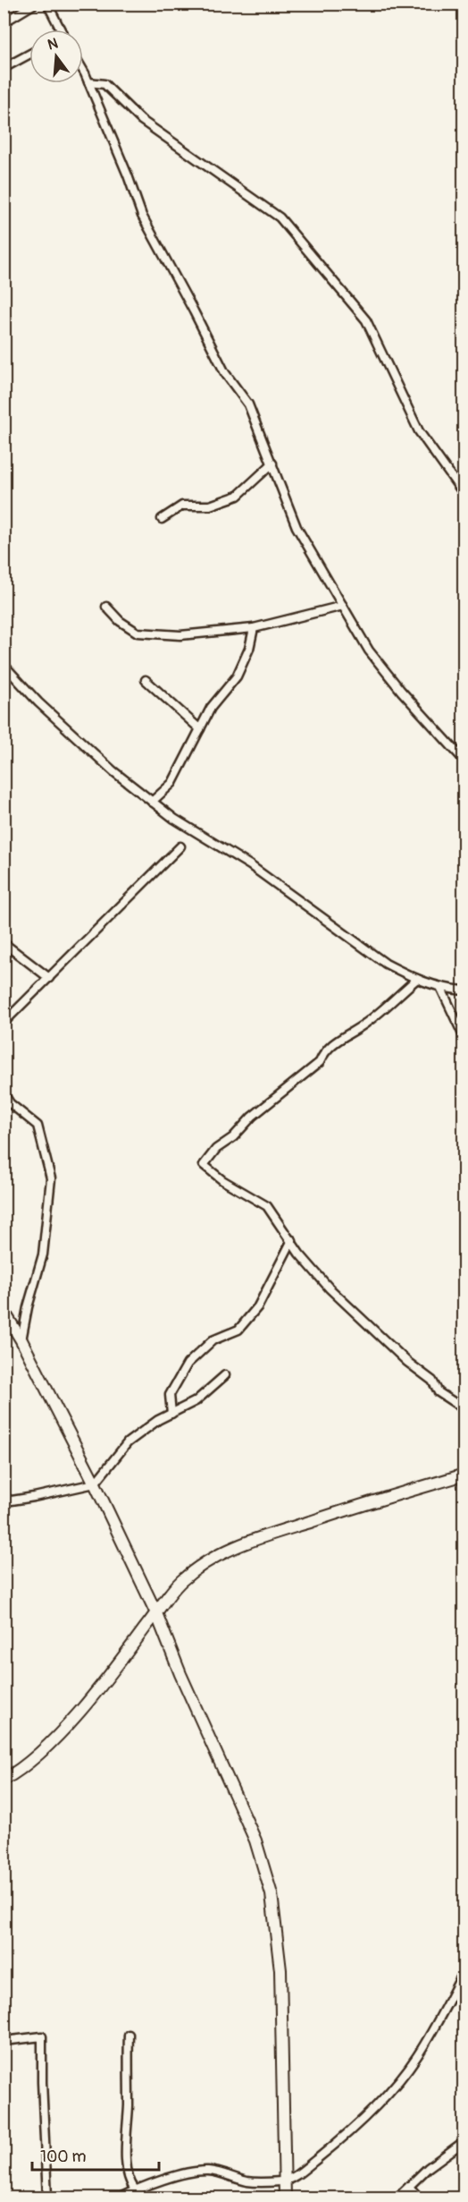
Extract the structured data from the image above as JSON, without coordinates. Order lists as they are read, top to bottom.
{
  "scale_bar": "100 m",
  "north": "top"
}
